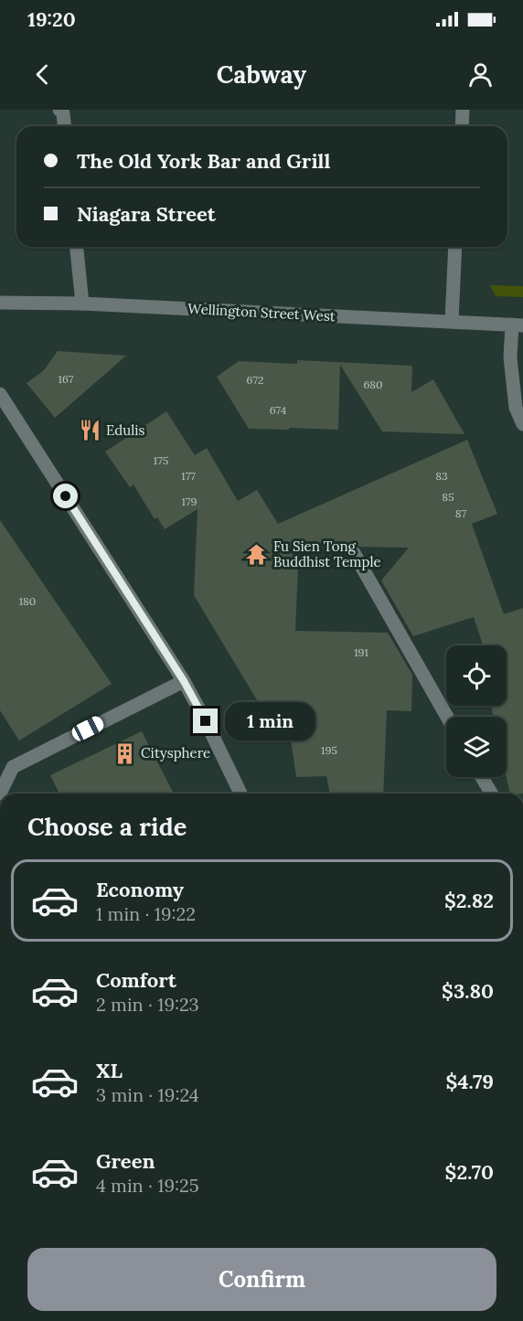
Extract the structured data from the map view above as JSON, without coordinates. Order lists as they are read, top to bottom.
{
  "streets": {
    "street": ["Wellington Street West"]
  },
  "places": {
    "restaurant": ["Edulis"],
    "temple": ["Fu Sien Tong Buddhist Temple"],
    "building": ["Citysphere"]
  },
  "house_numbers": [
    "167",
    "672",
    "680",
    "674",
    "175",
    "177",
    "83",
    "85",
    "179",
    "87",
    "180",
    "191",
    "195"
  ],
  "page": {
    "status": "19:20",
    "header": "Cabway",
    "banner": ["The Old York Bar and Grill", "Niagara Street"],
    "bubble": "1 min",
    "heading": "Choose a ride",
    "list": [
      {
        "name": "Economy",
        "note": "1 min · 19:22",
        "value": "$2.82"
      },
      {
        "name": "Comfort",
        "note": "2 min · 19:23",
        "value": "$3.80"
      },
      {
        "name": "XL",
        "note": "3 min · 19:24",
        "value": "$4.79"
      },
      {
        "name": "Green",
        "note": "4 min · 19:25",
        "value": "$2.70"
      }
    ],
    "buttons": "Confirm"
  }
}
